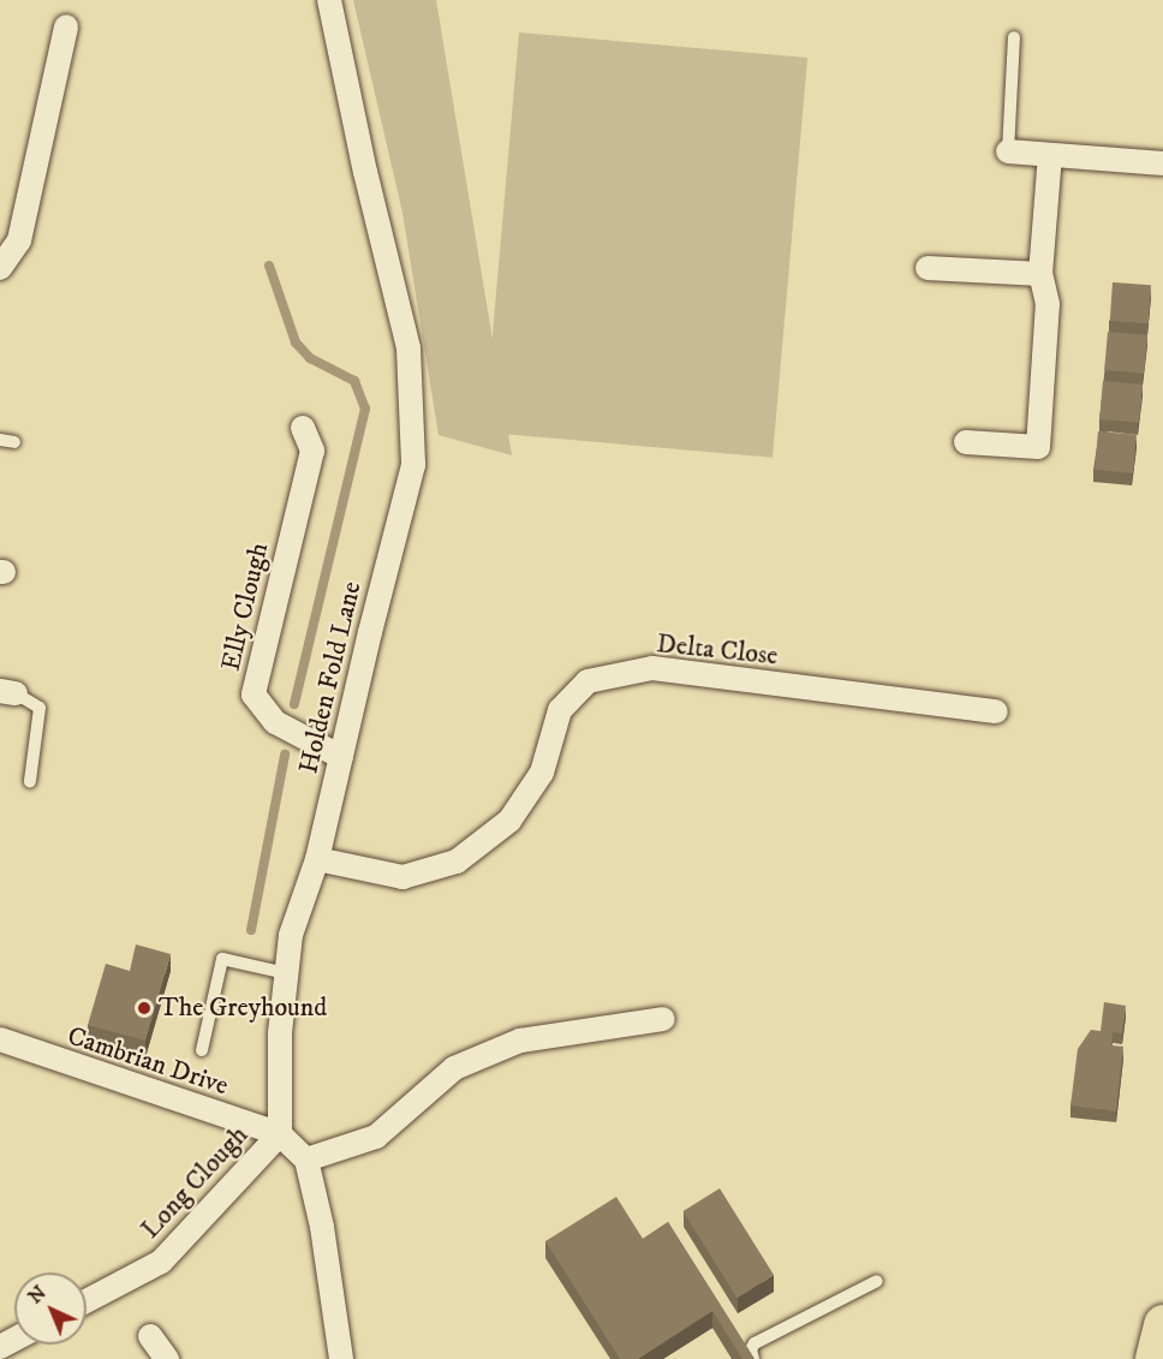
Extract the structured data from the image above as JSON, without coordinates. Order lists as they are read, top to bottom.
{
  "streets": {
    "street": [
      "Elly Clough",
      "Delta Close",
      "Holden Fold Lane",
      "Cambrian Drive",
      "Long Clough"
    ]
  },
  "crossings": [
    ["Elly Clough", "Holden Fold Lane"],
    ["Delta Close", "Holden Fold Lane"],
    ["Holden Fold Lane", "Cambrian Drive"],
    ["Holden Fold Lane", "Long Clough"],
    ["Cambrian Drive", "Long Clough"]
  ],
  "places": ["The Greyhound"],
  "north": "top left"
}
